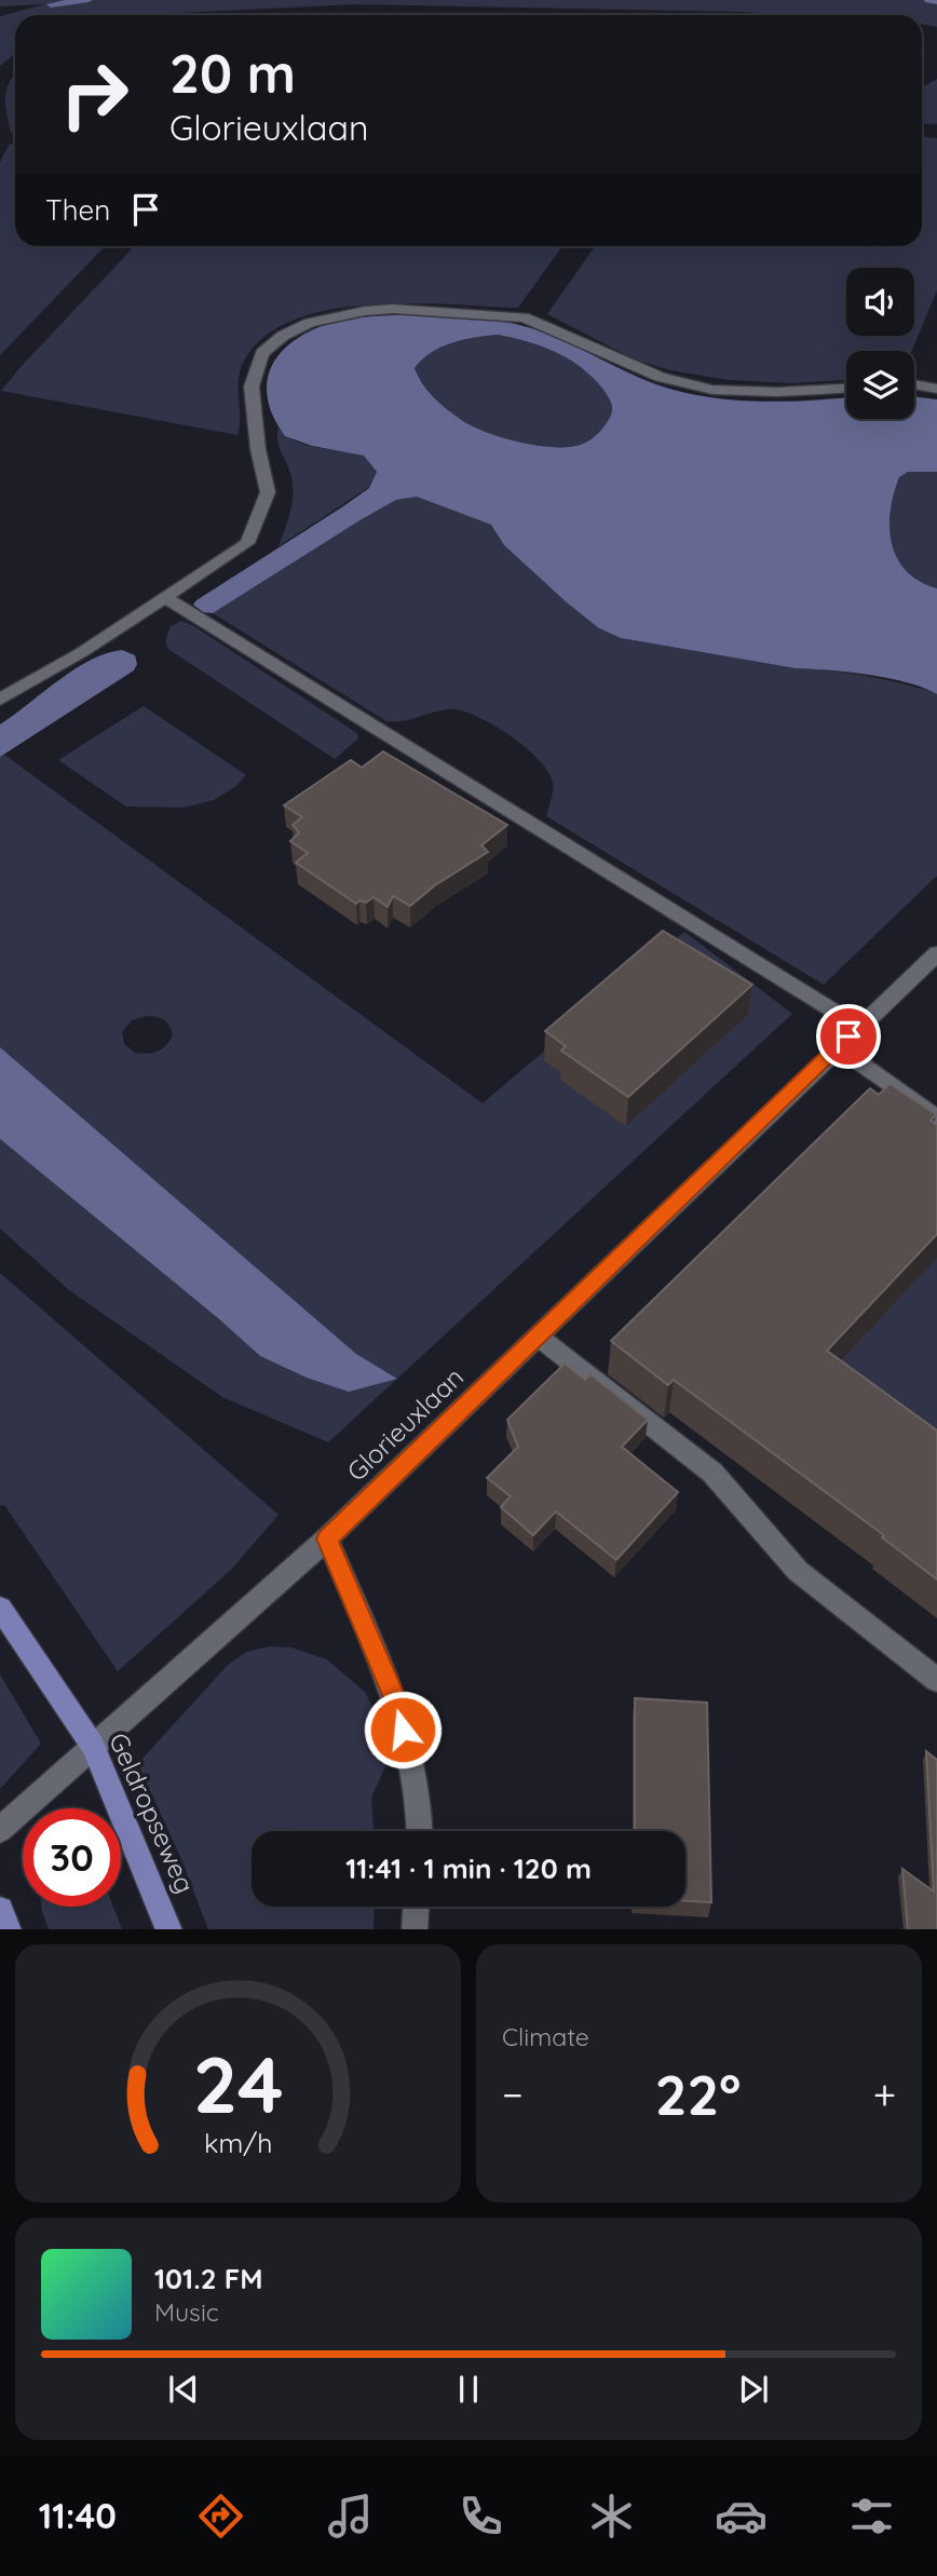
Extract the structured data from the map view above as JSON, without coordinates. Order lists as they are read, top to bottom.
{
  "streets": {
    "main road": ["Geldropseweg"],
    "street": ["Glorieuxlaan"]
  },
  "crossings": [
    ["Glorieuxlaan", "Geldropseweg"]
  ],
  "page": {
    "turn": ["20 m", "Glorieuxlaan"],
    "then": "Then",
    "limit": "30",
    "trip": "11:41 · 1 min · 120 m",
    "tile": "Climate",
    "heat": ["−", "22°", "+"],
    "song": ["101.2 FM", "Music"],
    "tabs": "11:40",
    "gauge": ["24", "km/h"]
  }
}
